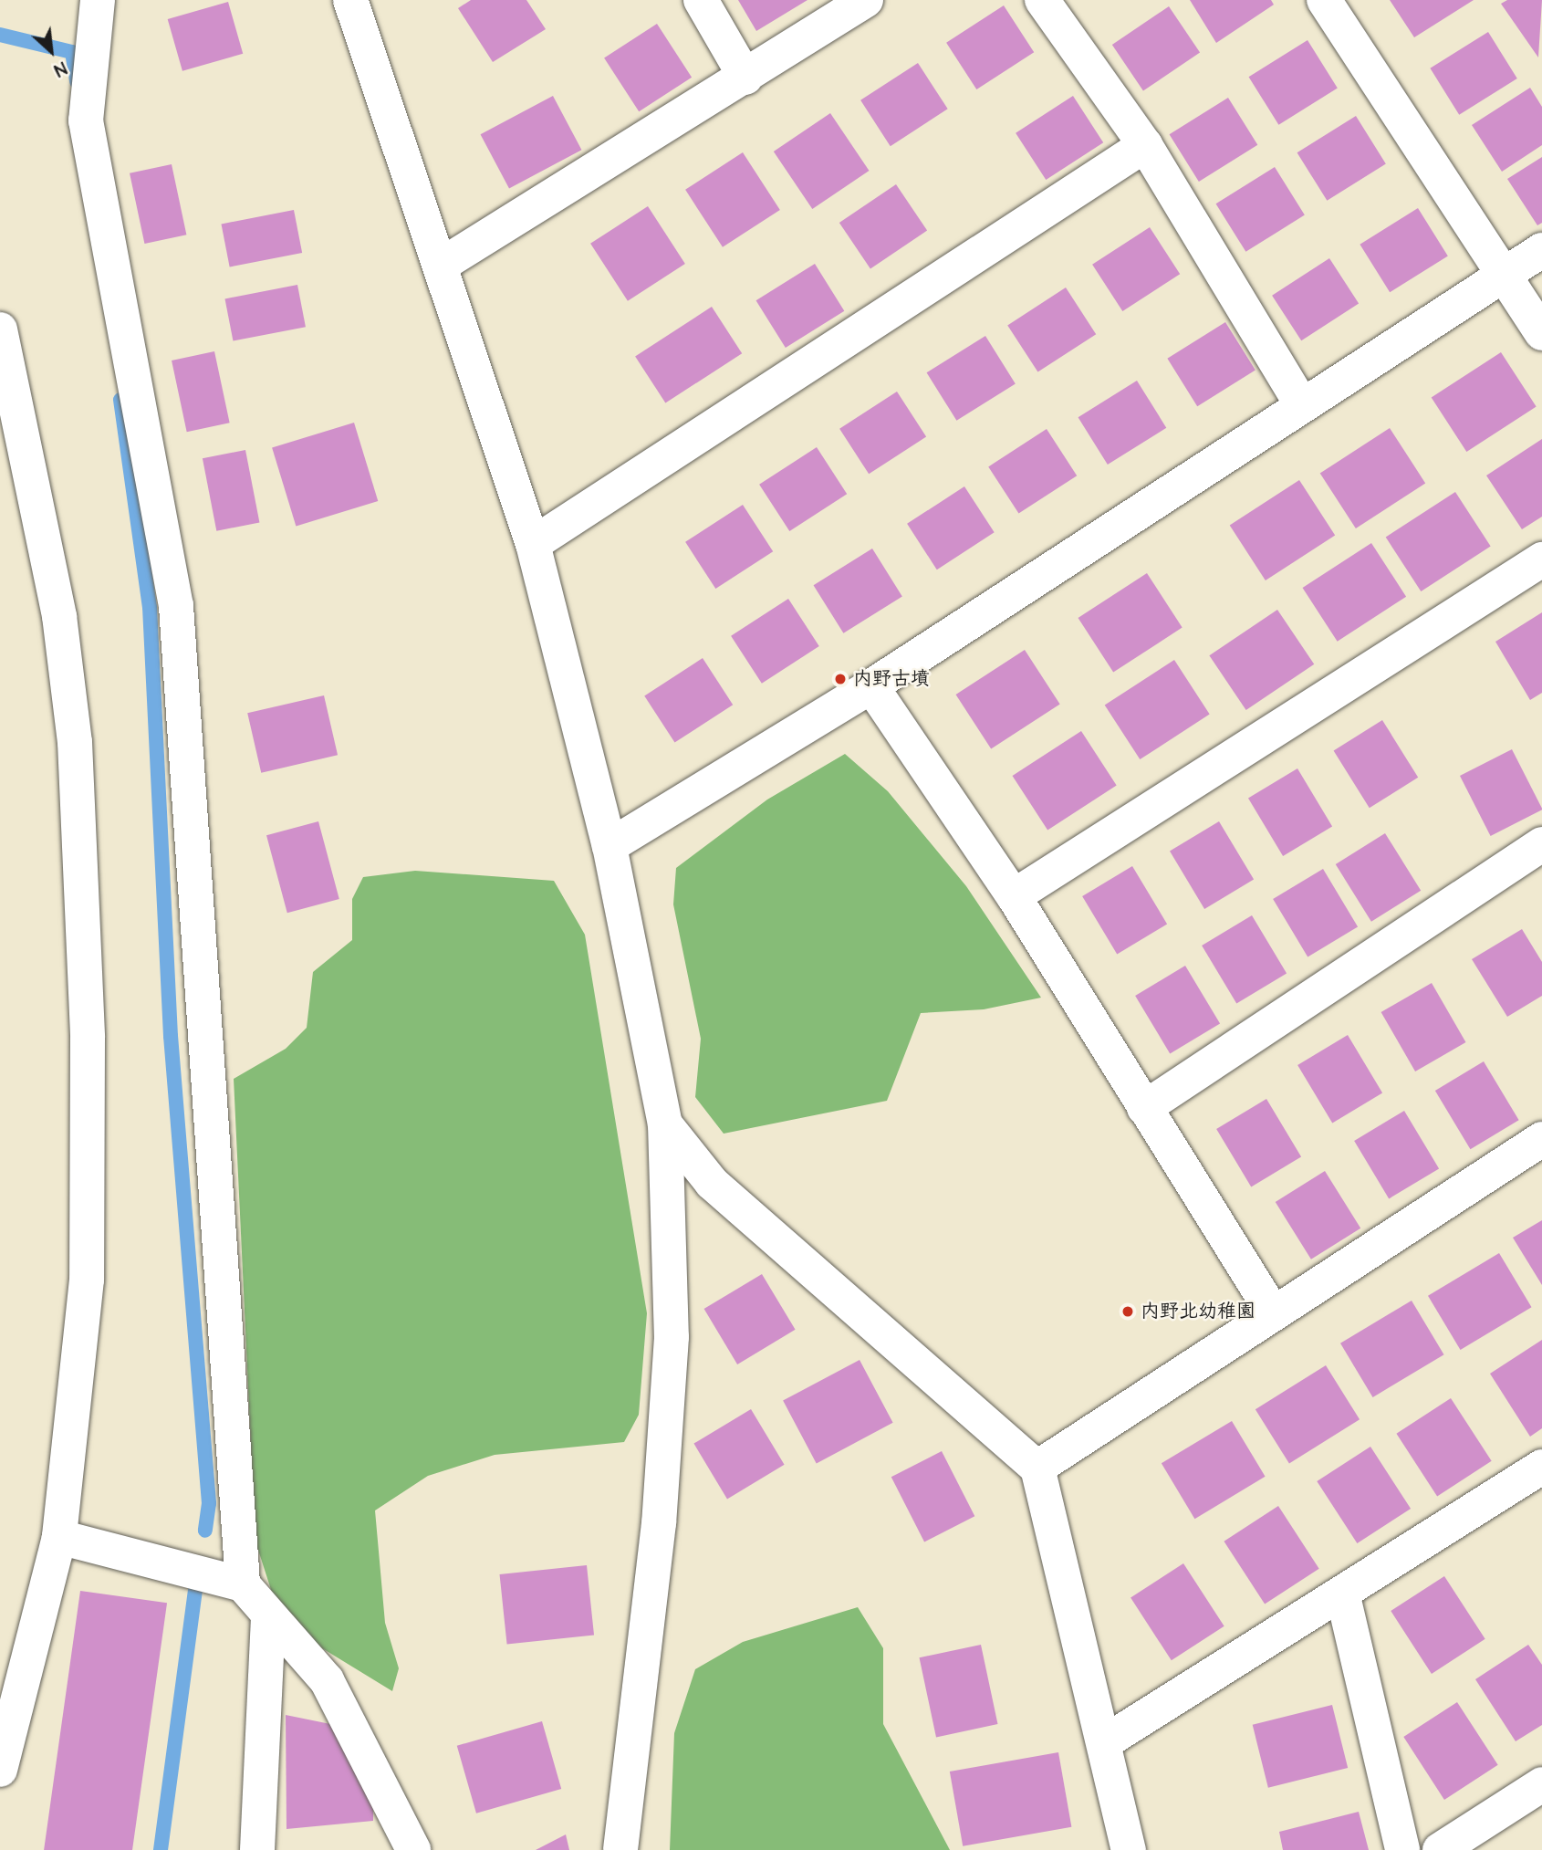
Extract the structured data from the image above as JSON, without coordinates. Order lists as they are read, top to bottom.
{
  "places": ["内野古墳", "内野北幼稚園"],
  "north": "bottom right"
}
